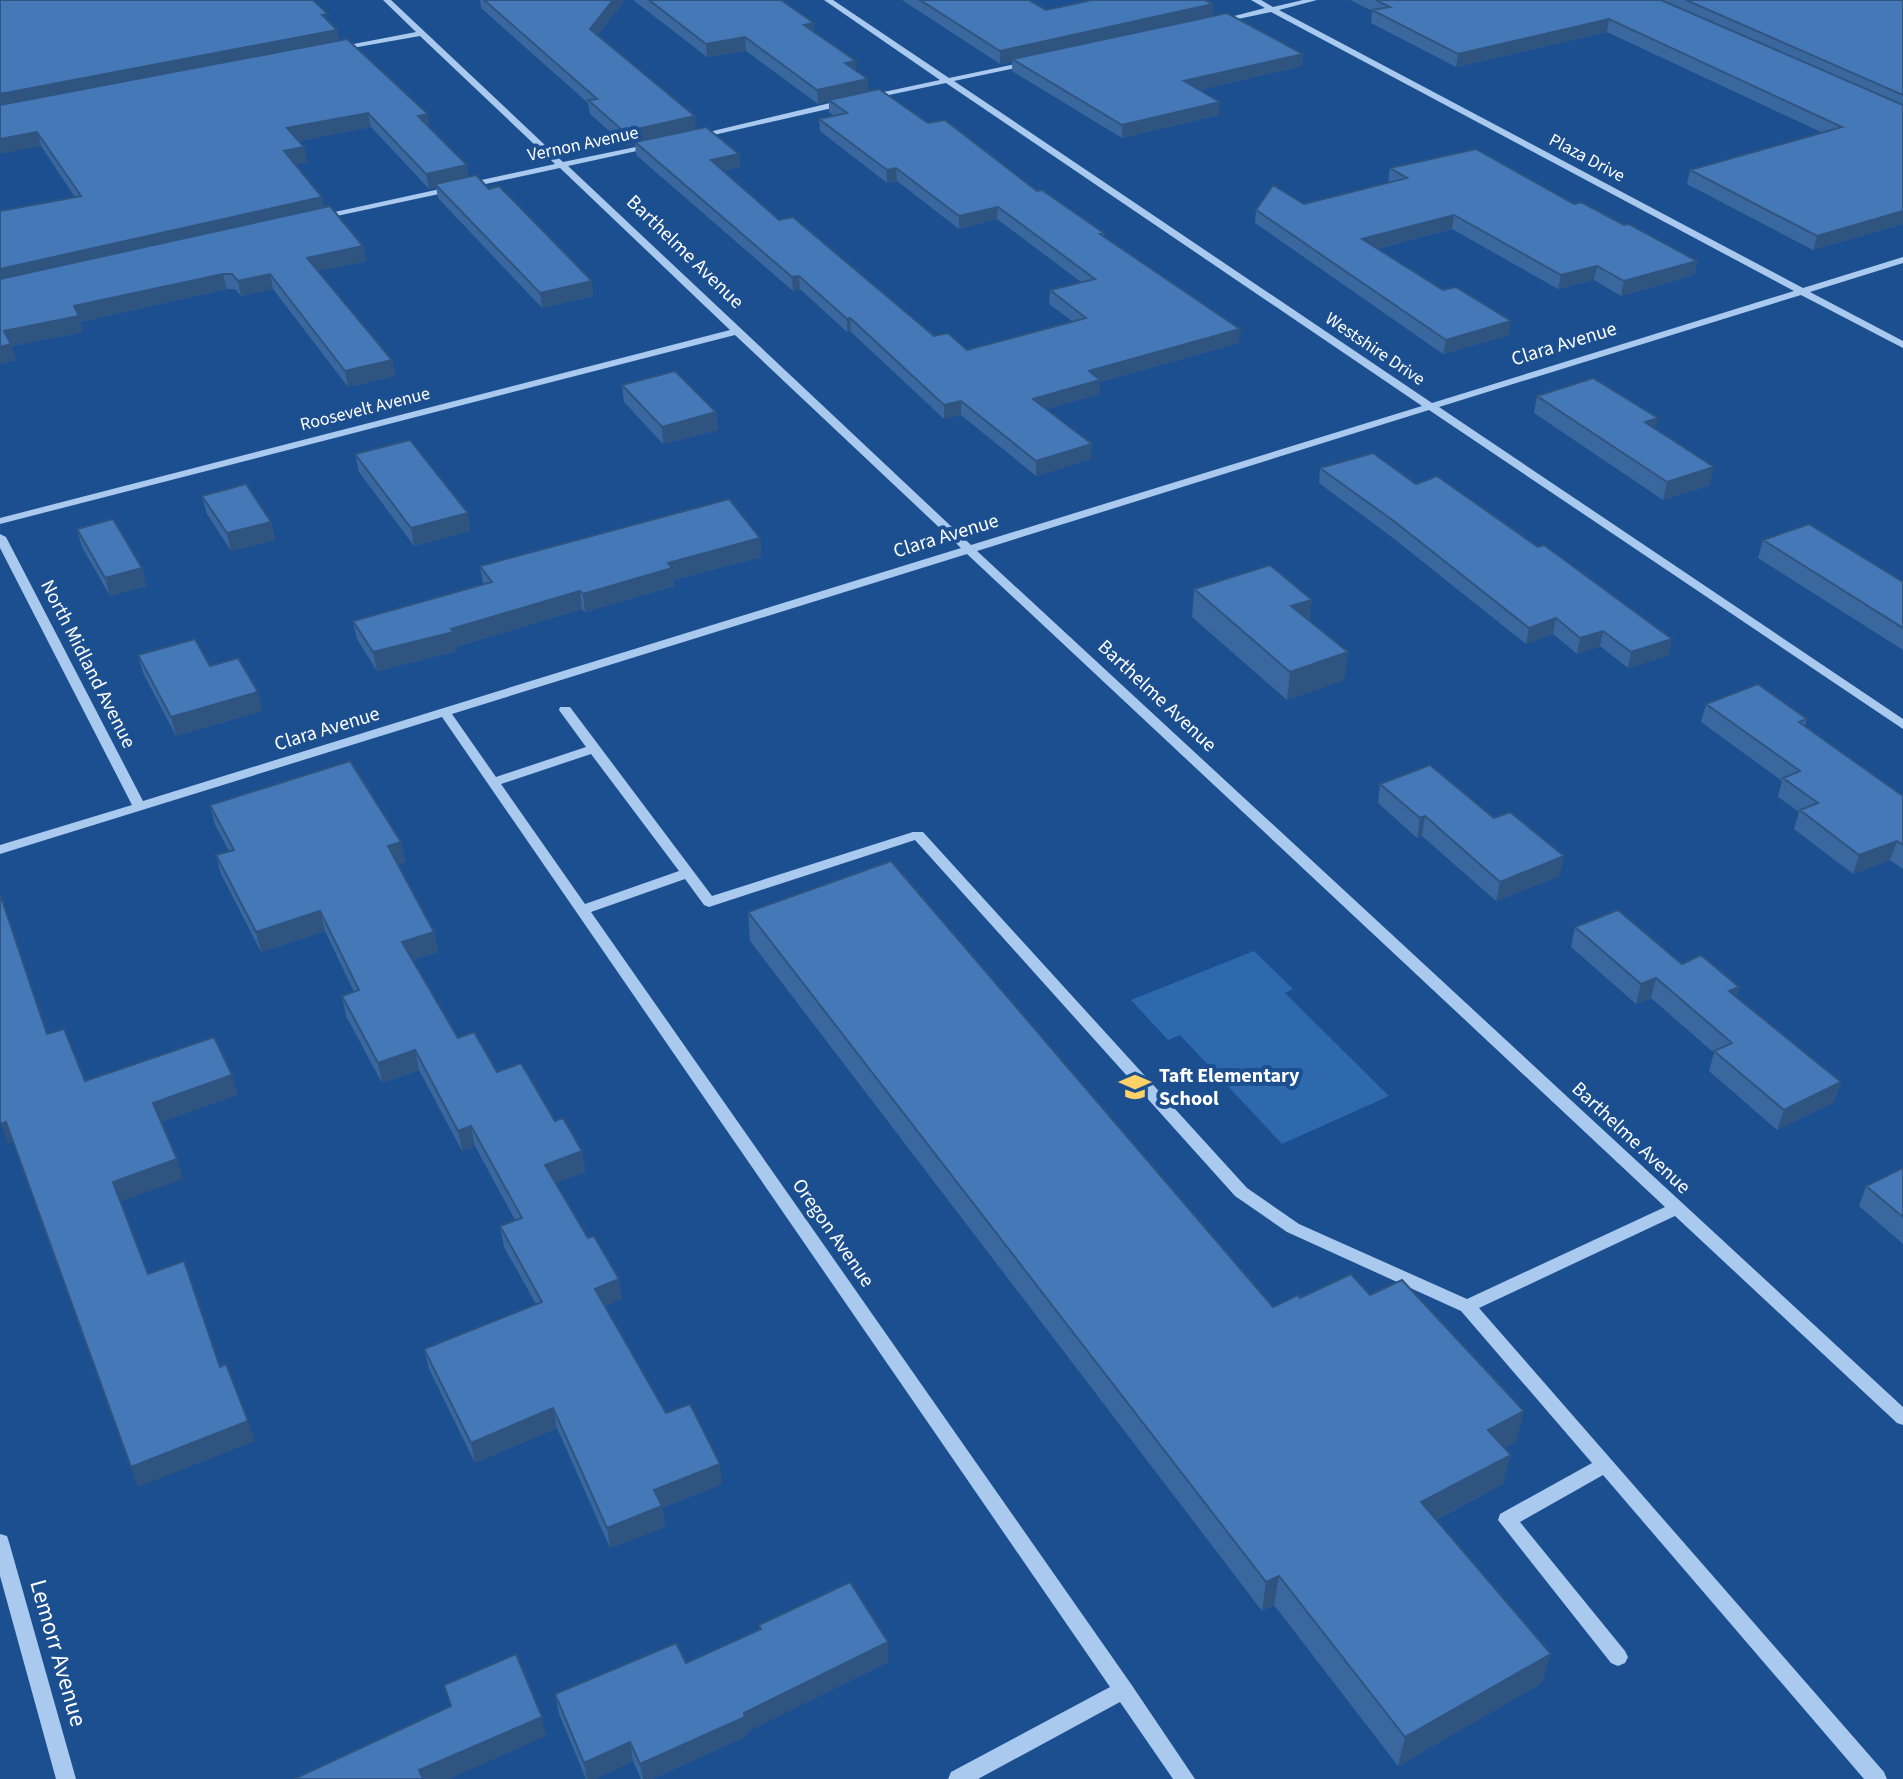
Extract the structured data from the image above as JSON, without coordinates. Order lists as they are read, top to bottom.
{
  "streets": {
    "street": [
      "Vernon Avenue",
      "Plaza Drive",
      "Barthelme Avenue",
      "Clara Avenue",
      "Westshire Drive",
      "Roosevelt Avenue",
      "North Midland Avenue",
      "Oregon Avenue",
      "Lemorr Avenue"
    ]
  },
  "crossings": [
    ["Vernon Avenue", "Barthelme Avenue"],
    ["Plaza Drive", "Clara Avenue"],
    ["Barthelme Avenue", "Clara Avenue"],
    ["Barthelme Avenue", "Roosevelt Avenue"],
    ["Clara Avenue", "Westshire Drive"],
    ["Clara Avenue", "North Midland Avenue"],
    ["Clara Avenue", "Oregon Avenue"]
  ],
  "places": {
    "school or university": ["Taft Elementary School"]
  }
}
